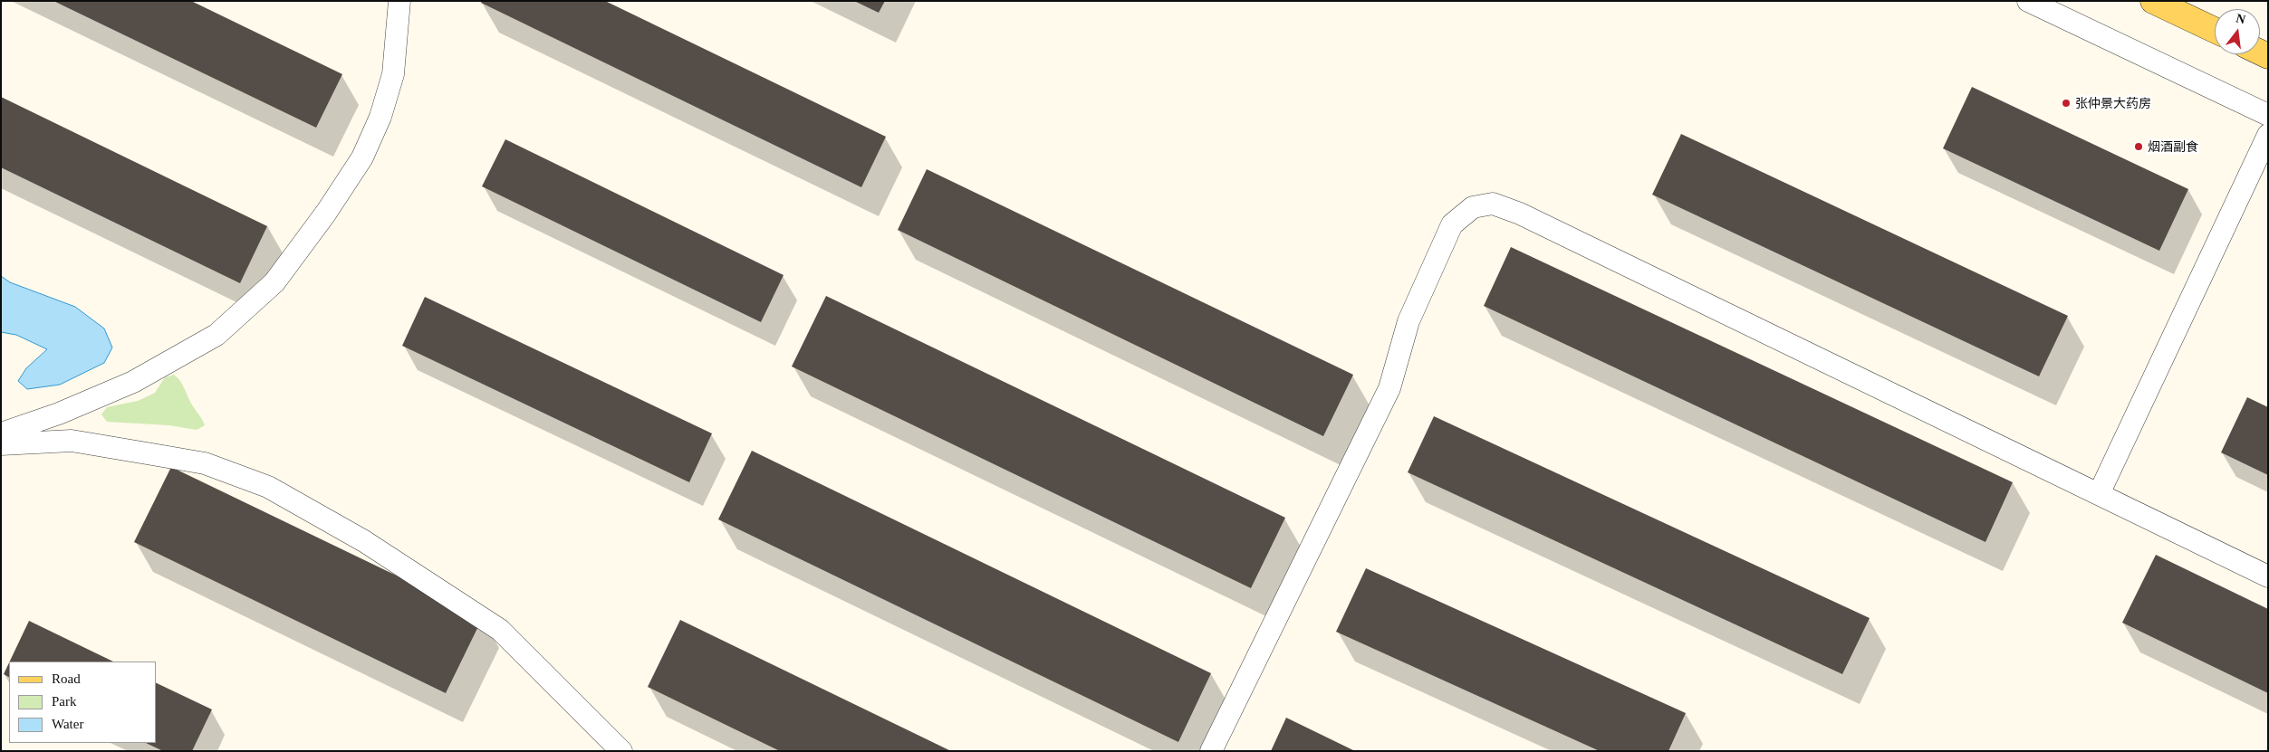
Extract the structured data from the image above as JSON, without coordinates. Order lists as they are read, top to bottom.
{
  "places": ["张仲景大药房", "烟酒副食"],
  "legend": ["Road", "Park", "Water"],
  "north": "top"
}
